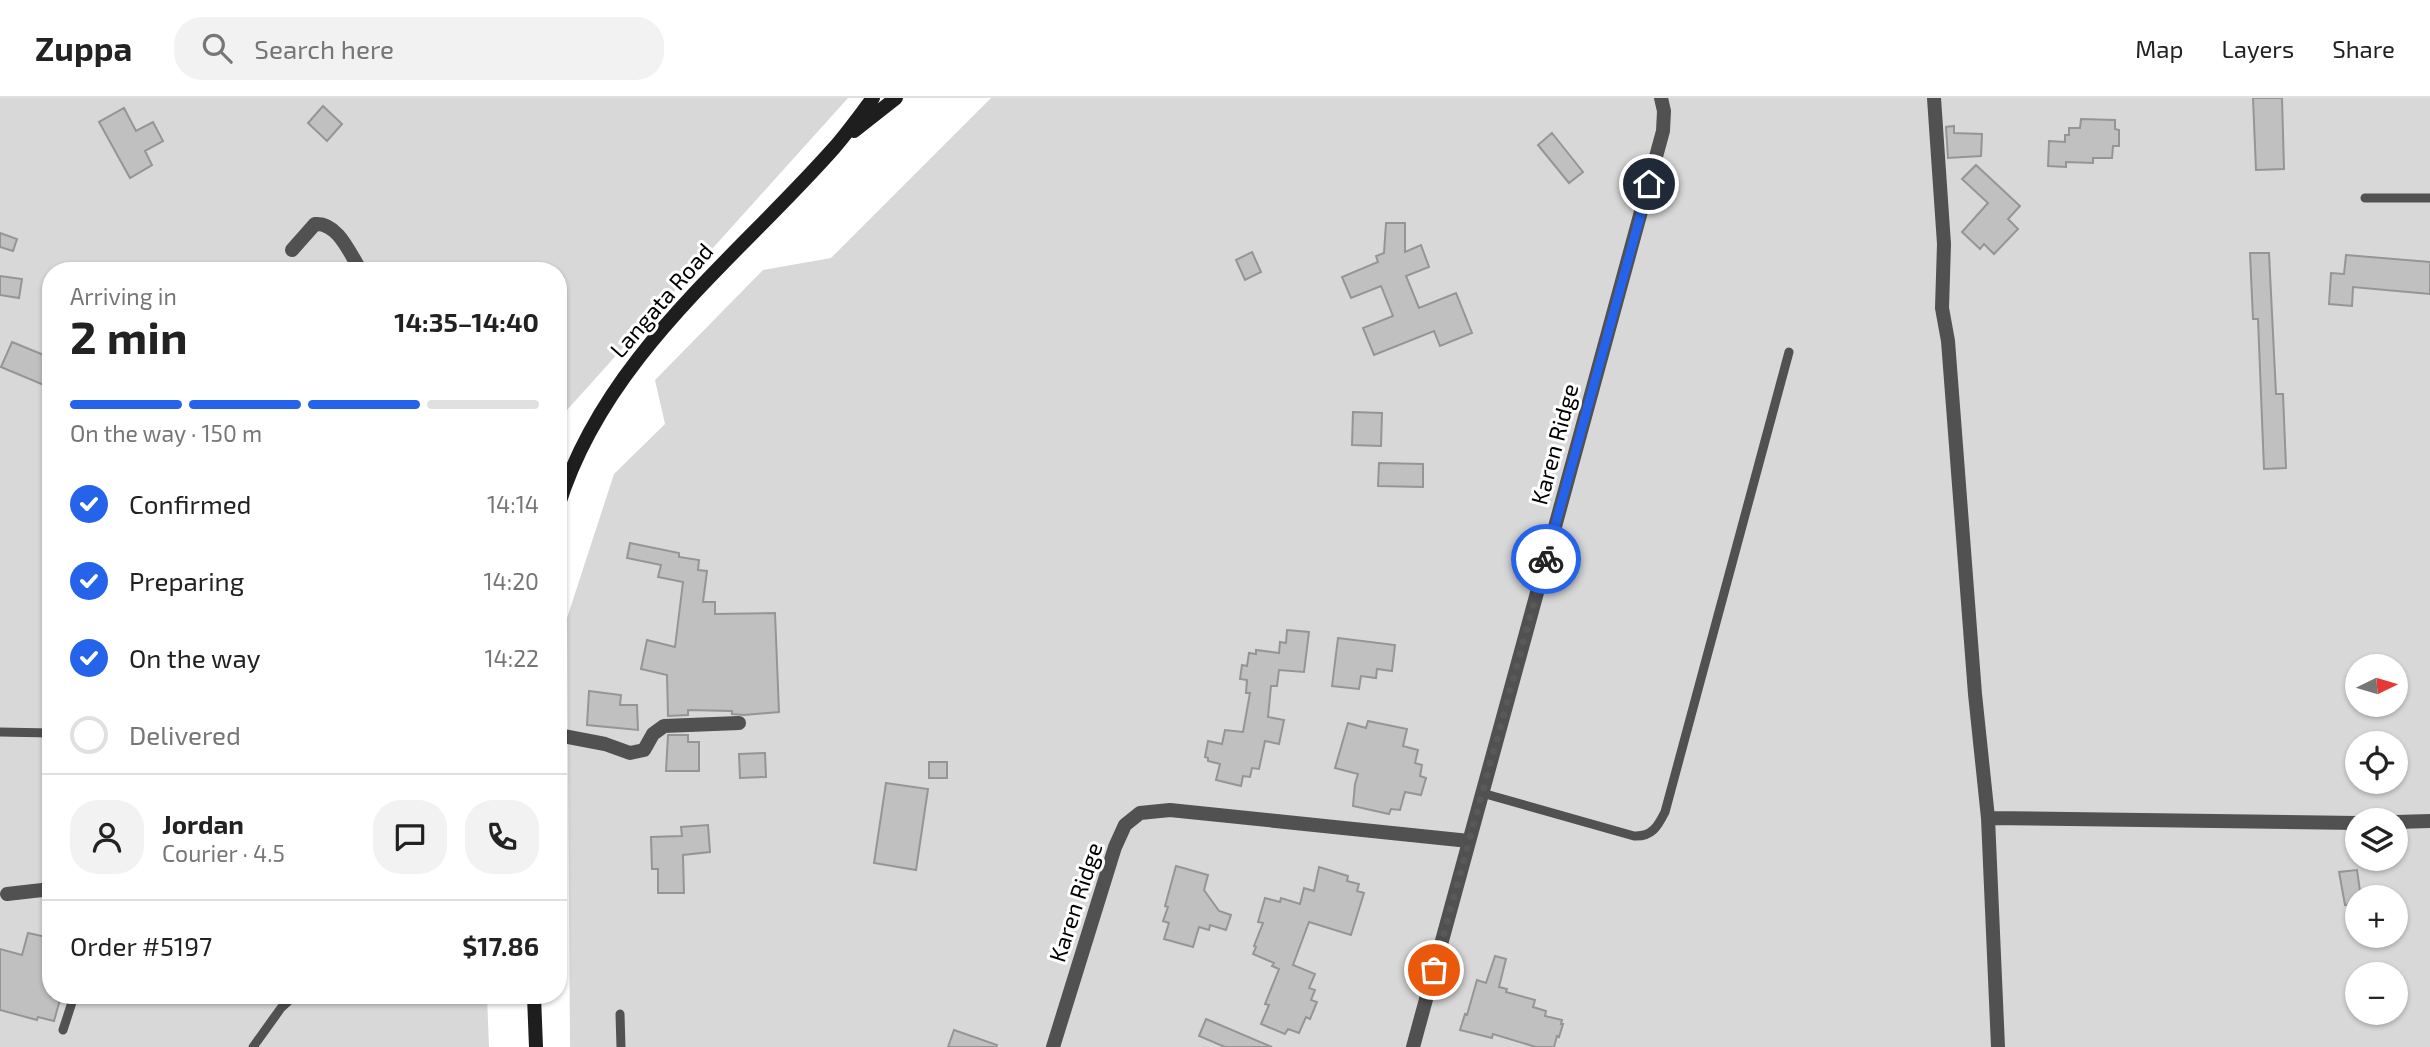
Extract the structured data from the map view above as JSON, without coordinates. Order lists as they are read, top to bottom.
{
  "streets": {
    "main road": ["Langata Road"],
    "street": ["Karen Ridge"]
  },
  "north": "right",
  "page": {
    "header": "Zuppa",
    "search": "Search here",
    "nav": ["Map", "Layers", "Share"],
    "heading": ["2 min", "Arriving in", "14:35–14:40"],
    "panel": [
      "Jordan",
      "Courier · 4.5",
      "Order #5197",
      "$17.86"
    ],
    "bar": "On the way · 150 m",
    "list": [
      ["Confirmed", "14:14"],
      ["Preparing", "14:20"],
      ["On the way", "14:22"],
      "Delivered"
    ],
    "map_buttons": ["+", "−"]
  }
}
